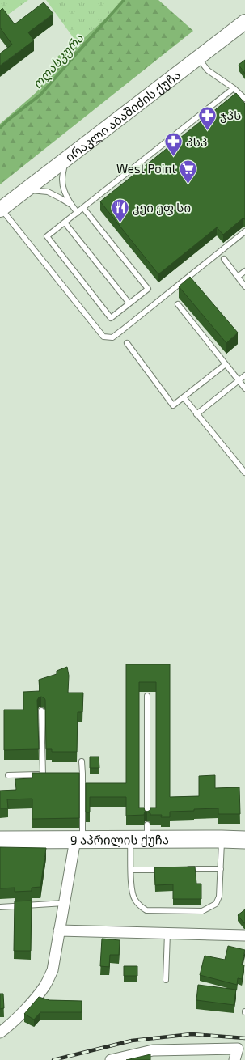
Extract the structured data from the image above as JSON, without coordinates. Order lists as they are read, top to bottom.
{
  "streets": {
    "main road": ["ირაკლი აბაშიძის ქუჩა", "9 აპრილის ქუჩა"]
  },
  "water": ["ოღასკურა"],
  "places": {
    "pharmacy": ["ჯპს", "პსპ"],
    "supermarket": ["West Point"],
    "restaurant": ["კეი ეფ სი"]
  }
}
